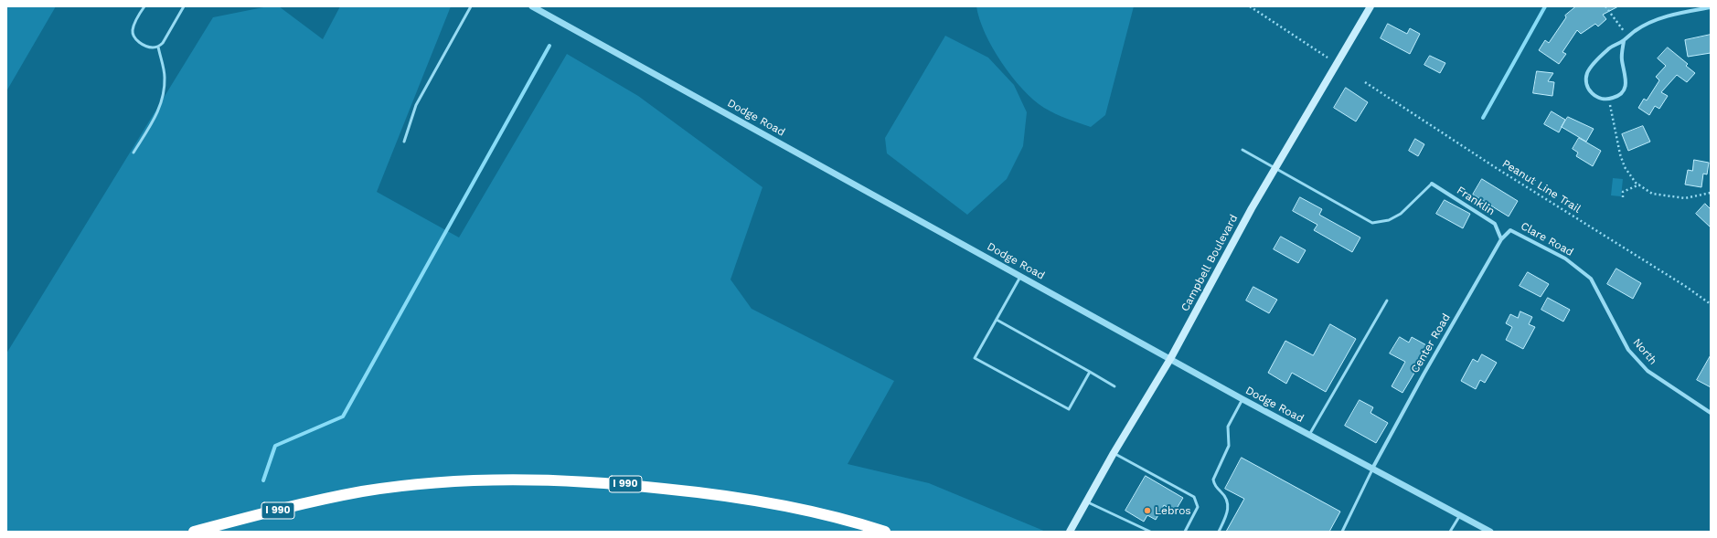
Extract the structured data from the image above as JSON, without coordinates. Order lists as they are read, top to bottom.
{
  "streets": {
    "highway": ["I 990"],
    "main road": ["Campbell Boulevard"],
    "street": [
      "Dodge Road",
      "Franklin",
      "Clare Road",
      "Center Road",
      "North"
    ],
    "path": ["Peanut Line Trail"]
  },
  "crossings": [
    ["Dodge Road", "Campbell Boulevard"],
    ["Dodge Road", "Center Road"],
    ["Franklin", "Center Road"],
    ["Clare Road", "Center Road"],
    ["Clare Road", "North"]
  ],
  "places": ["Lebros"]
}
